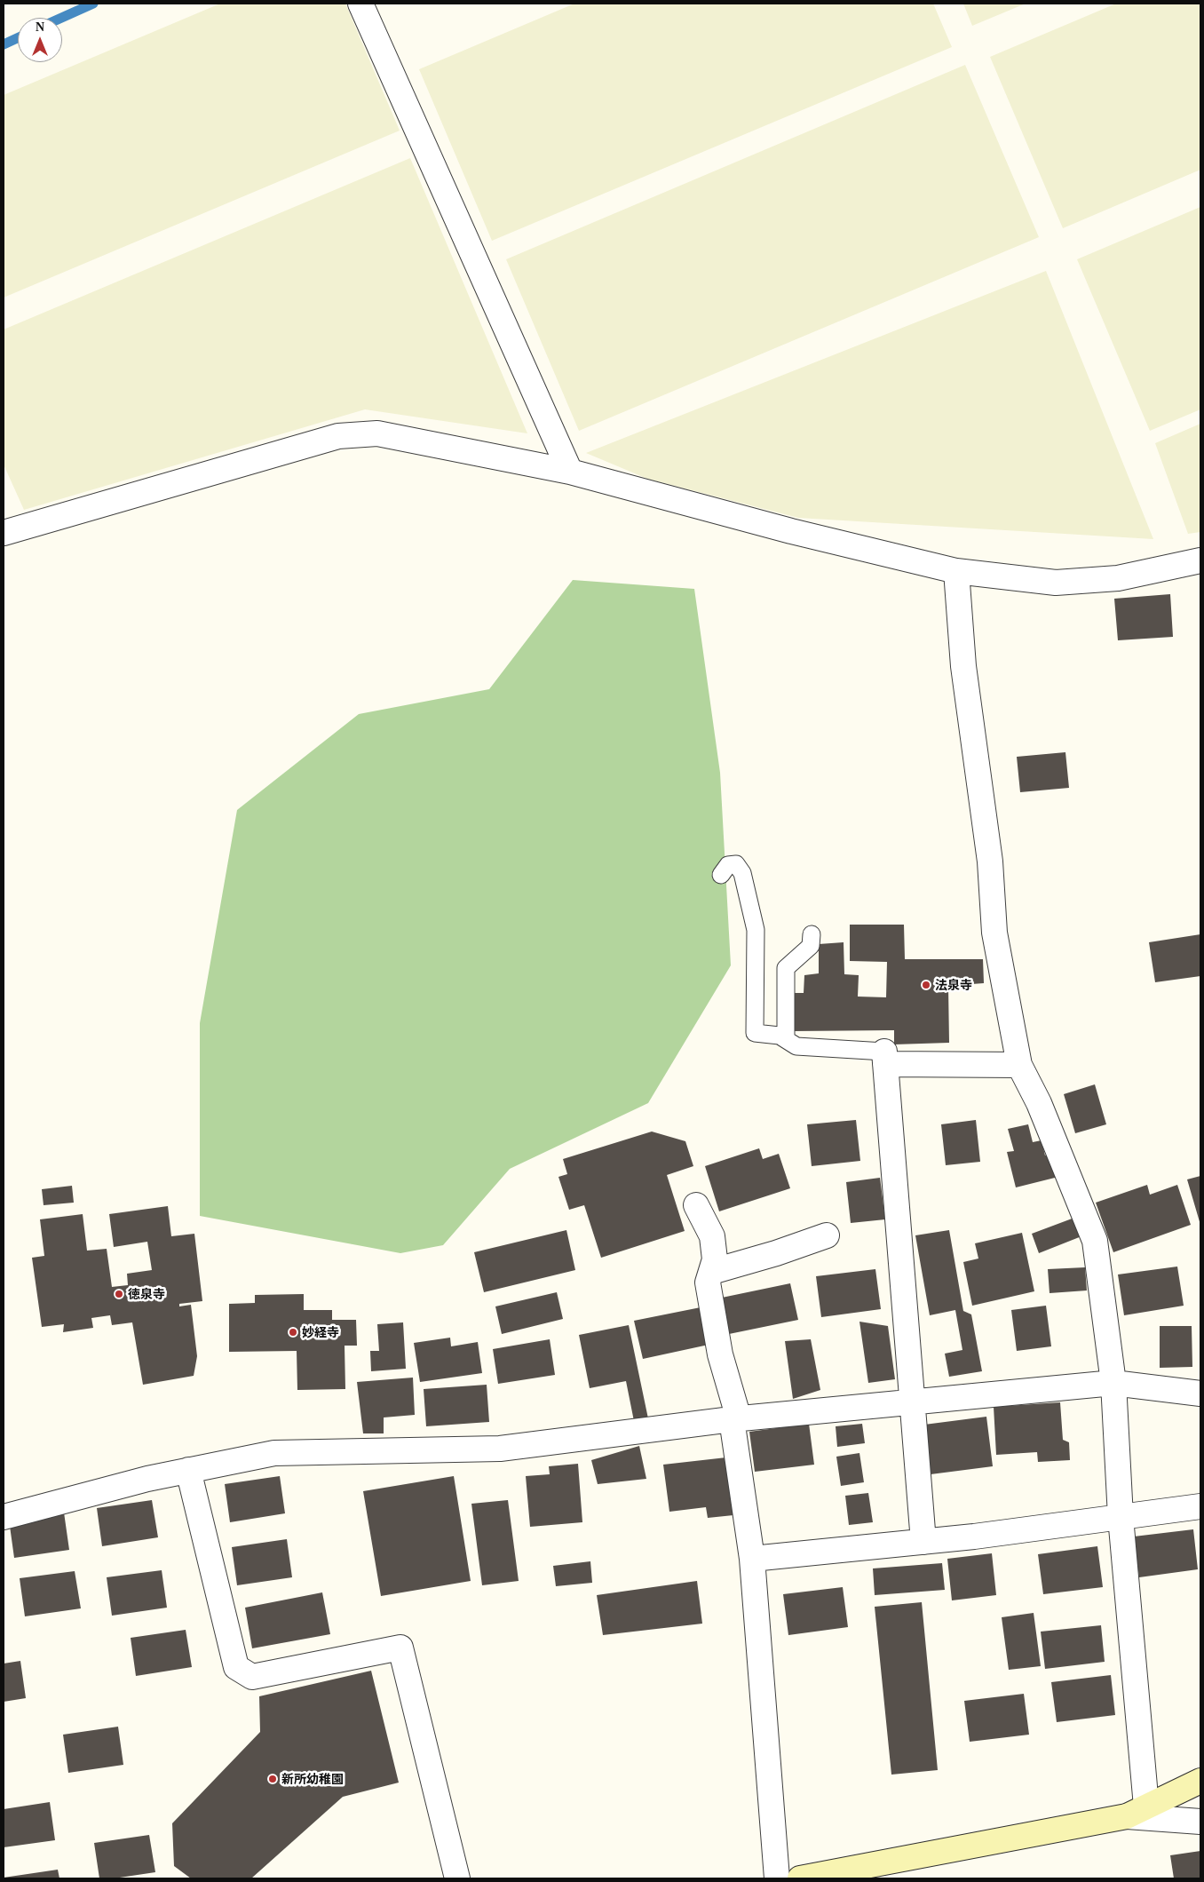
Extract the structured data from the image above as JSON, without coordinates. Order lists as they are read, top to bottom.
{
  "places": [
    "法泉寺",
    "徳泉寺",
    "妙経寺",
    "新所幼稚園"
  ],
  "north": "top"
}
